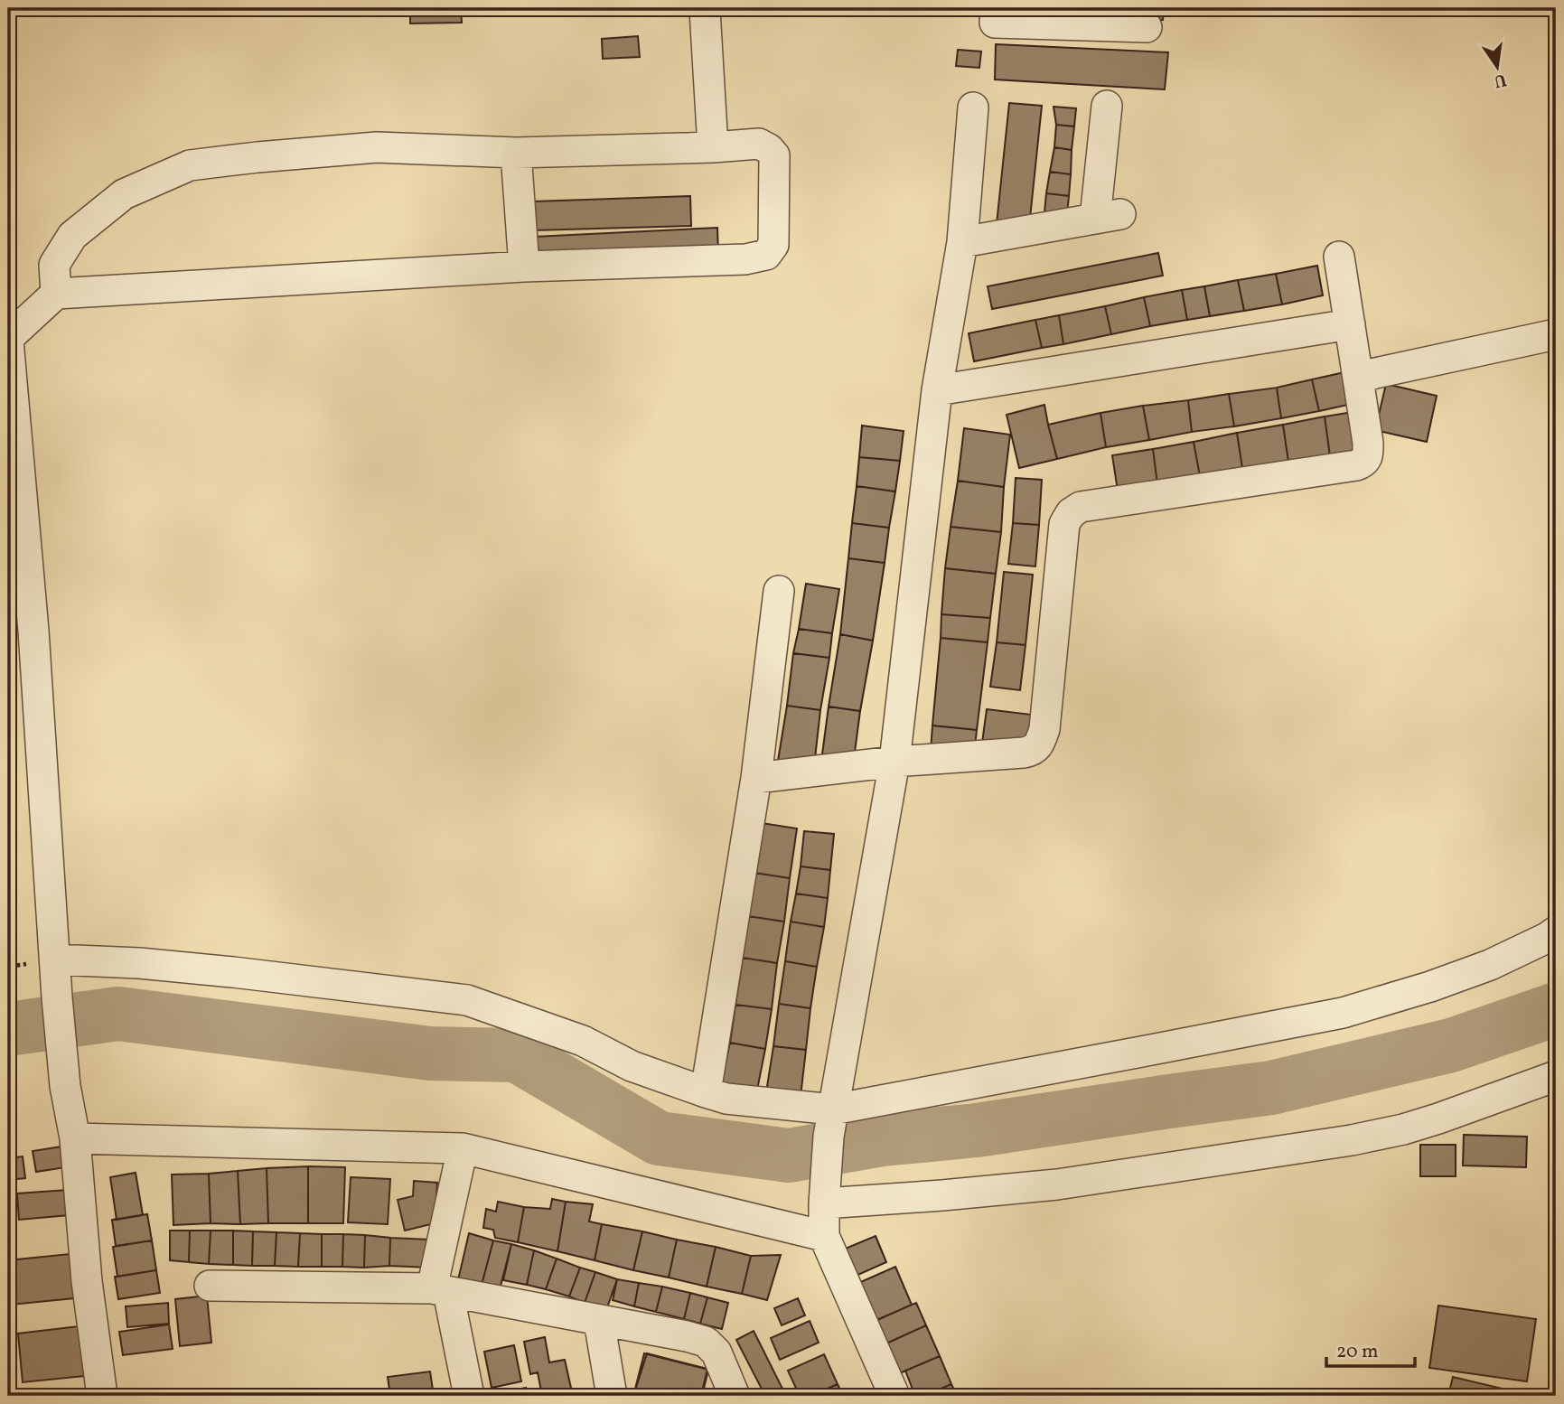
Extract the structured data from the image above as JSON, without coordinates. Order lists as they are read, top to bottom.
{
  "scale_bar": "20 m",
  "north": "bottom"
}
